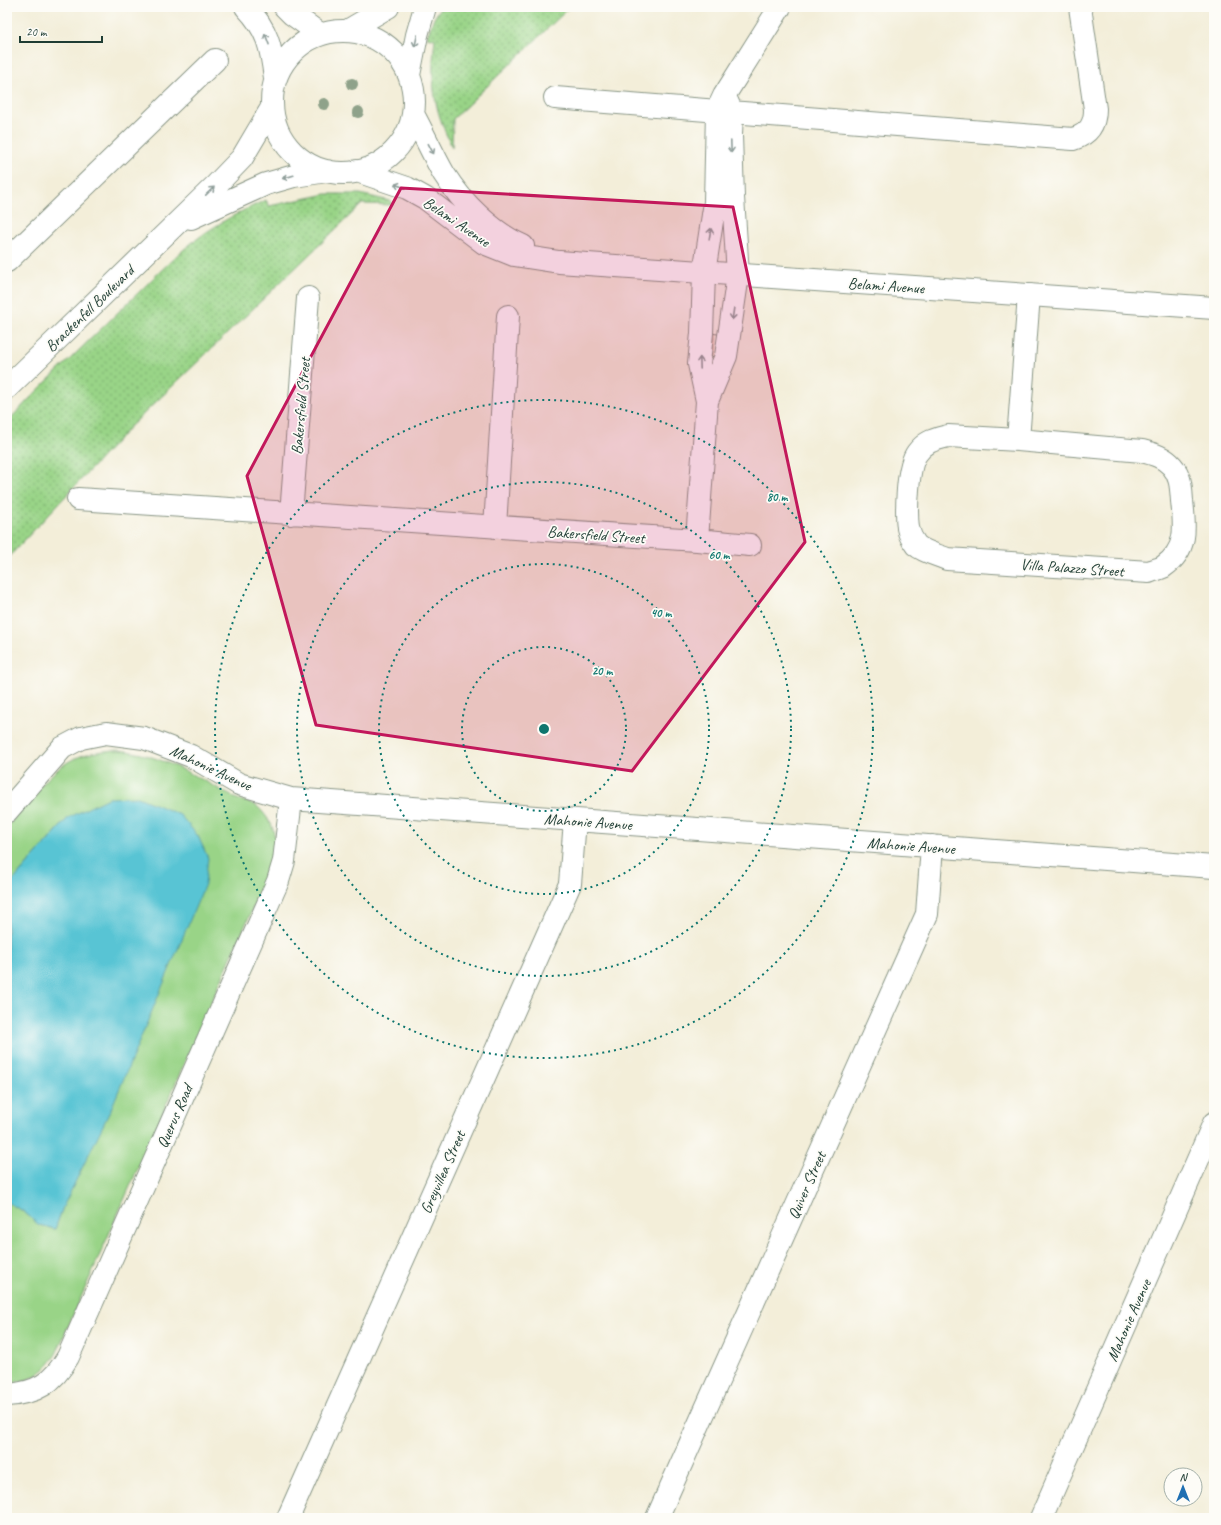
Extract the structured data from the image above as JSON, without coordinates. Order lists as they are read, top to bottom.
{
  "streets": {
    "street": [
      "Belami Avenue",
      "Brackenfell Boulevard",
      "Bakersfield Street",
      "Villa Palazzo Street",
      "Mahonie Avenue",
      "Querus Road",
      "Greyvillea Street",
      "Quiver Street"
    ]
  },
  "crossings": [
    ["Belami Avenue", "Brackenfell Boulevard"],
    ["Mahonie Avenue", "Querus Road"],
    ["Mahonie Avenue", "Greyvillea Street"],
    ["Mahonie Avenue", "Quiver Street"]
  ],
  "scale_bar": "20 m",
  "north": "top",
  "rings": [
    "80 m",
    "60 m",
    "40 m",
    "20 m"
  ]
}
